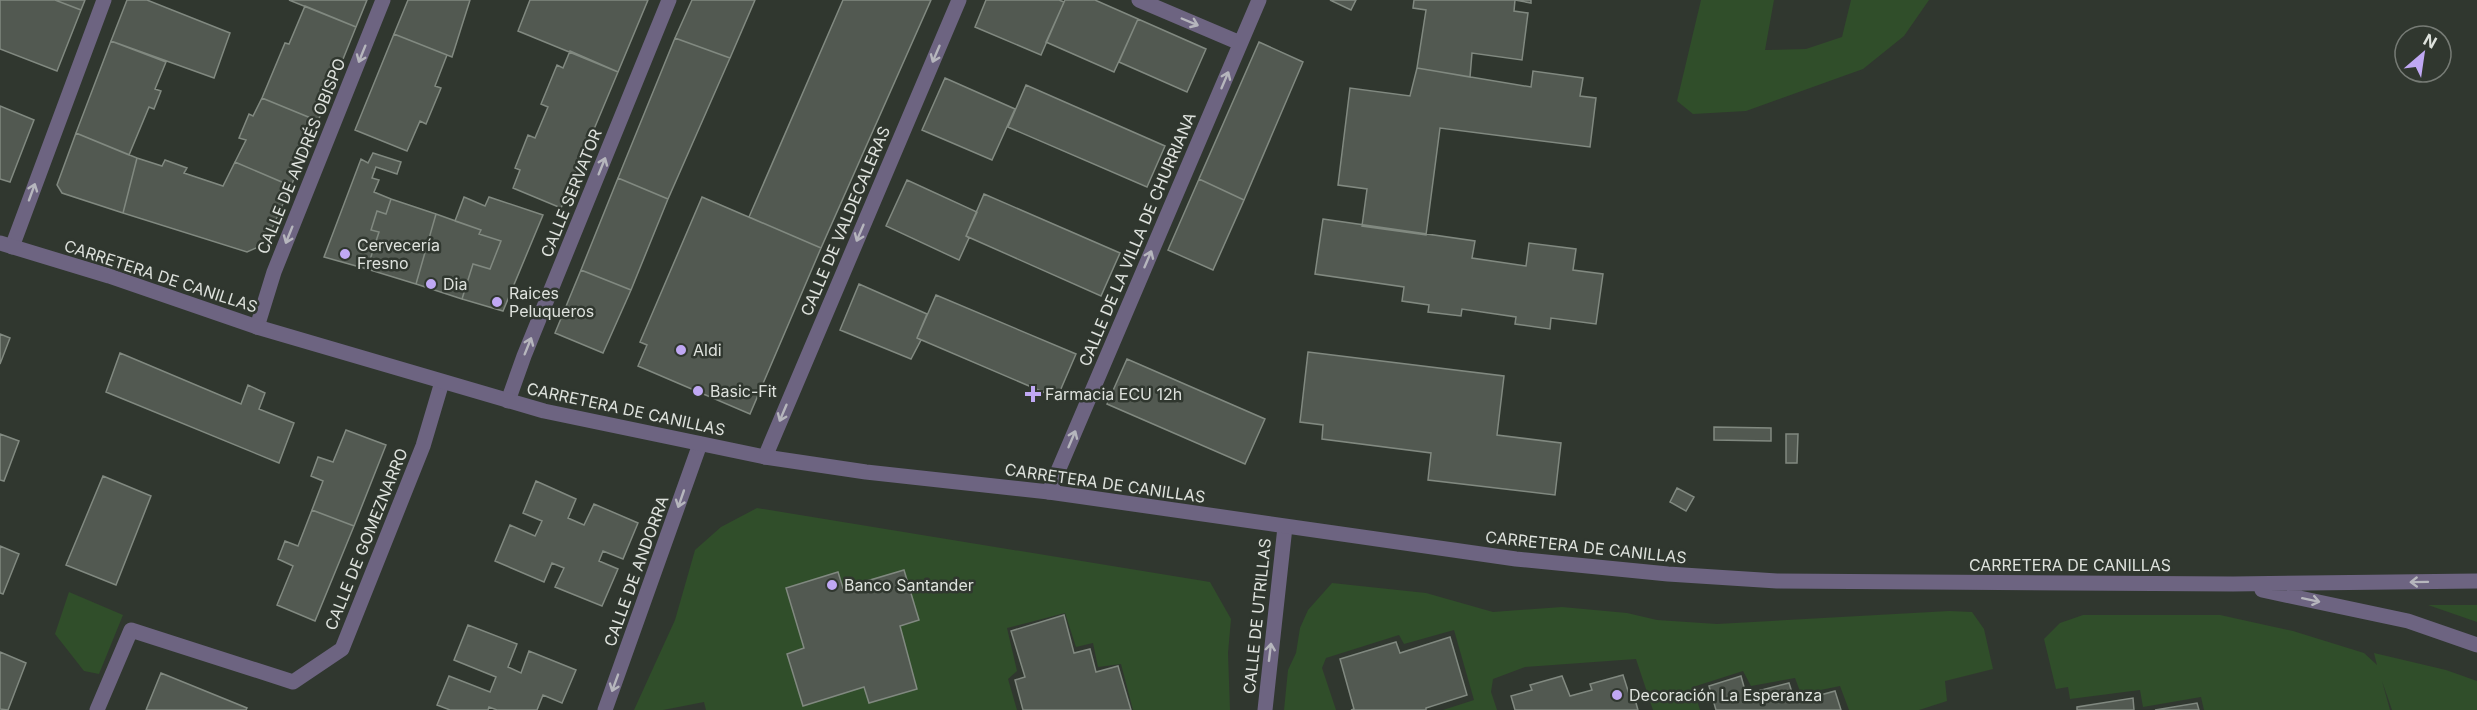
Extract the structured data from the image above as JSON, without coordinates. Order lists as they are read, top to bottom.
{
  "streets": {
    "street": [
      "CALLE DE ANDRÉS OBISPO",
      "CALLE SERVATOR",
      "CALLE DE VALDECALERAS",
      "CALLE DE LA VILLA DE CHURRIANA",
      "CARRETERA DE CANILLAS",
      "CALLE DE GOMEZNARRO",
      "CALLE DE ANDORRA",
      "CALLE DE UTRILLAS"
    ]
  },
  "crossings": [
    ["CALLE DE ANDRÉS OBISPO", "CARRETERA DE CANILLAS"],
    ["CALLE SERVATOR", "CARRETERA DE CANILLAS"],
    ["CALLE DE VALDECALERAS", "CARRETERA DE CANILLAS"],
    ["CALLE DE LA VILLA DE CHURRIANA", "CARRETERA DE CANILLAS"],
    ["CARRETERA DE CANILLAS", "CALLE DE GOMEZNARRO"],
    ["CARRETERA DE CANILLAS", "CALLE DE ANDORRA"],
    ["CARRETERA DE CANILLAS", "CALLE DE UTRILLAS"]
  ],
  "one_way": [
    "CALLE DE ANDRÉS OBISPO",
    "CALLE SERVATOR",
    "CALLE DE VALDECALERAS",
    "CALLE DE LA VILLA DE CHURRIANA",
    "CALLE DE ANDORRA",
    "CALLE DE UTRILLAS"
  ],
  "places": {
    "other": [
      "Cervecería Fresno",
      "Dia",
      "Raices Peluqueros",
      "Aldi",
      "Basic-Fit",
      "Banco Santander",
      "Decoración La Esperanza"
    ],
    "health": ["Farmacia ECU 12h"]
  },
  "north": "top right"
}
